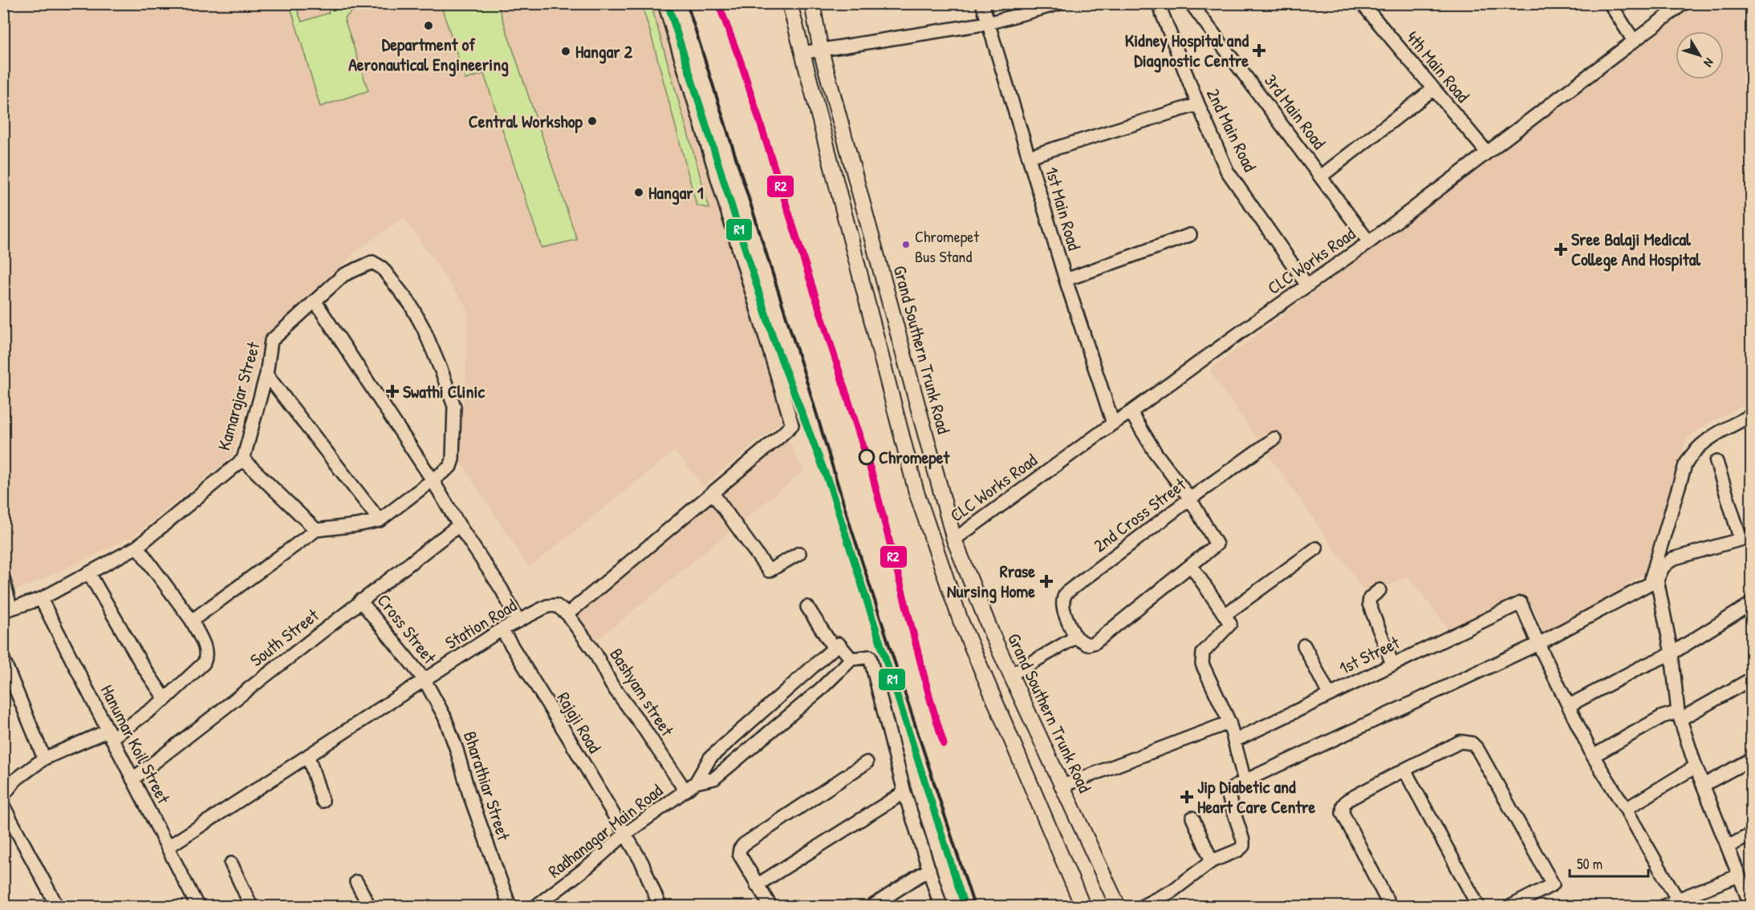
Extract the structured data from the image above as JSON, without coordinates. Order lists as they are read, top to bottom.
{
  "streets": {
    "main road": ["Grand Southern Trunk Road"],
    "street": [
      "4th Main Road",
      "3rd Main Road",
      "2nd Main Road",
      "1st Main Road",
      "CLC Works Road",
      "Kamarajar Street",
      "2nd Cross Street",
      "Station Road",
      "Cross Street",
      "South Street",
      "1st Street",
      "Bashyam street",
      "Rajaji Road",
      "Hanumar Koil Street",
      "Bharathiar Street",
      "Radhanagar Main Road"
    ]
  },
  "crossings": [
    ["4th Main Road", "CLC Works Road"],
    ["3rd Main Road", "CLC Works Road"],
    ["2nd Main Road", "CLC Works Road"],
    ["1st Main Road", "CLC Works Road"],
    ["CLC Works Road", "Grand Southern Trunk Road"],
    ["Kamarajar Street", "Hanumar Koil Street"],
    ["Station Road", "Cross Street"],
    ["Station Road", "Bashyam street"],
    ["Station Road", "Rajaji Road"],
    ["Station Road", "Hanumar Koil Street"],
    ["Station Road", "Bharathiar Street"],
    ["Cross Street", "South Street"],
    ["Cross Street", "Bharathiar Street"],
    ["South Street", "Hanumar Koil Street"],
    ["Bashyam street", "Radhanagar Main Road"],
    ["Rajaji Road", "Radhanagar Main Road"]
  ],
  "places": {
    "other": [
      "Department of Aeronautical Engineering",
      "Hangar 2",
      "Central Workshop",
      "Hangar 1",
      "Chromepet Bus Stand",
      "Chromepet"
    ],
    "health": [
      "Kidney Hospital and Diagnostic Centre",
      "Sree Balaji Medical College And Hospital",
      "Swathi Clinic",
      "Rrase Nursing Home",
      "Jip Diabetic and Heart Care Centre"
    ]
  },
  "lines": ["transit line R1", "transit line R2"],
  "scale_bar": "50 m",
  "north": "bottom right"
}
